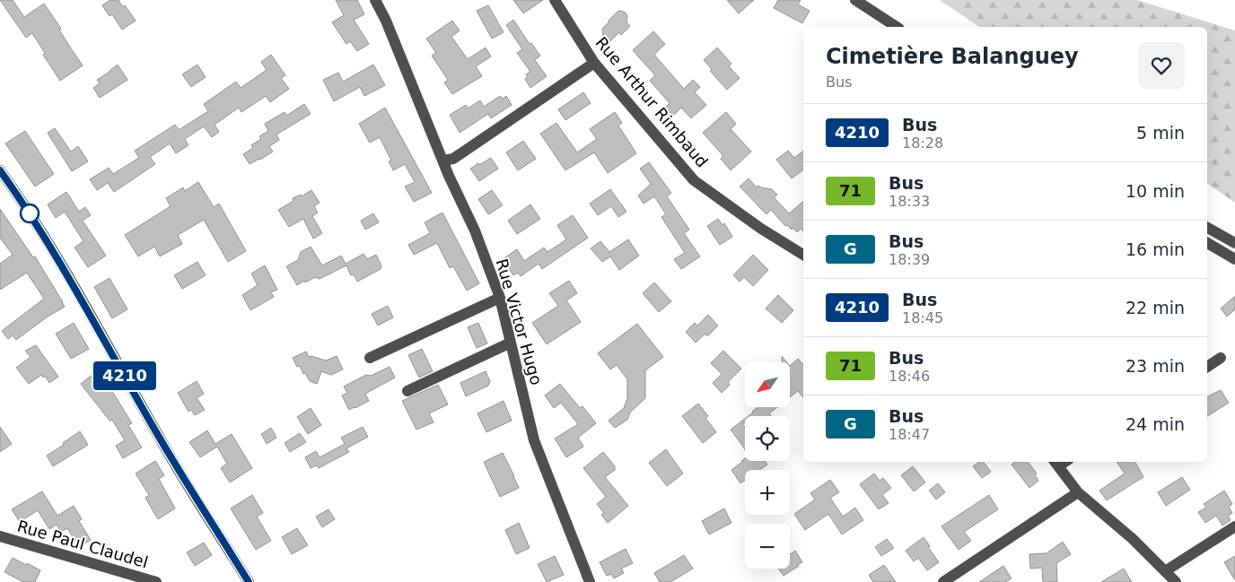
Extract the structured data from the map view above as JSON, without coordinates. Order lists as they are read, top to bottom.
{
  "streets": {
    "street": ["Rue Arthur Rimbaud", "Rue Victor Hugo", "Rue Paul Claudel"]
  },
  "lines": ["bus line 4210"],
  "north": "bottom left",
  "page": {
    "on_map": "4210",
    "heading": ["Cimetière Balanguey", "Bus"],
    "list": [
      {
        "mark": "4210",
        "name": "Bus",
        "note": "18:28",
        "value": "5 min"
      },
      {
        "mark": "71",
        "name": "Bus",
        "note": "18:33",
        "value": "10 min"
      },
      {
        "mark": "G",
        "name": "Bus",
        "note": "18:39",
        "value": "16 min"
      },
      {
        "mark": "4210",
        "name": "Bus",
        "note": "18:45",
        "value": "22 min"
      },
      {
        "mark": "71",
        "name": "Bus",
        "note": "18:46",
        "value": "23 min"
      },
      {
        "mark": "G",
        "name": "Bus",
        "note": "18:47",
        "value": "24 min"
      }
    ],
    "map_buttons": ["+", "−"]
  }
}
